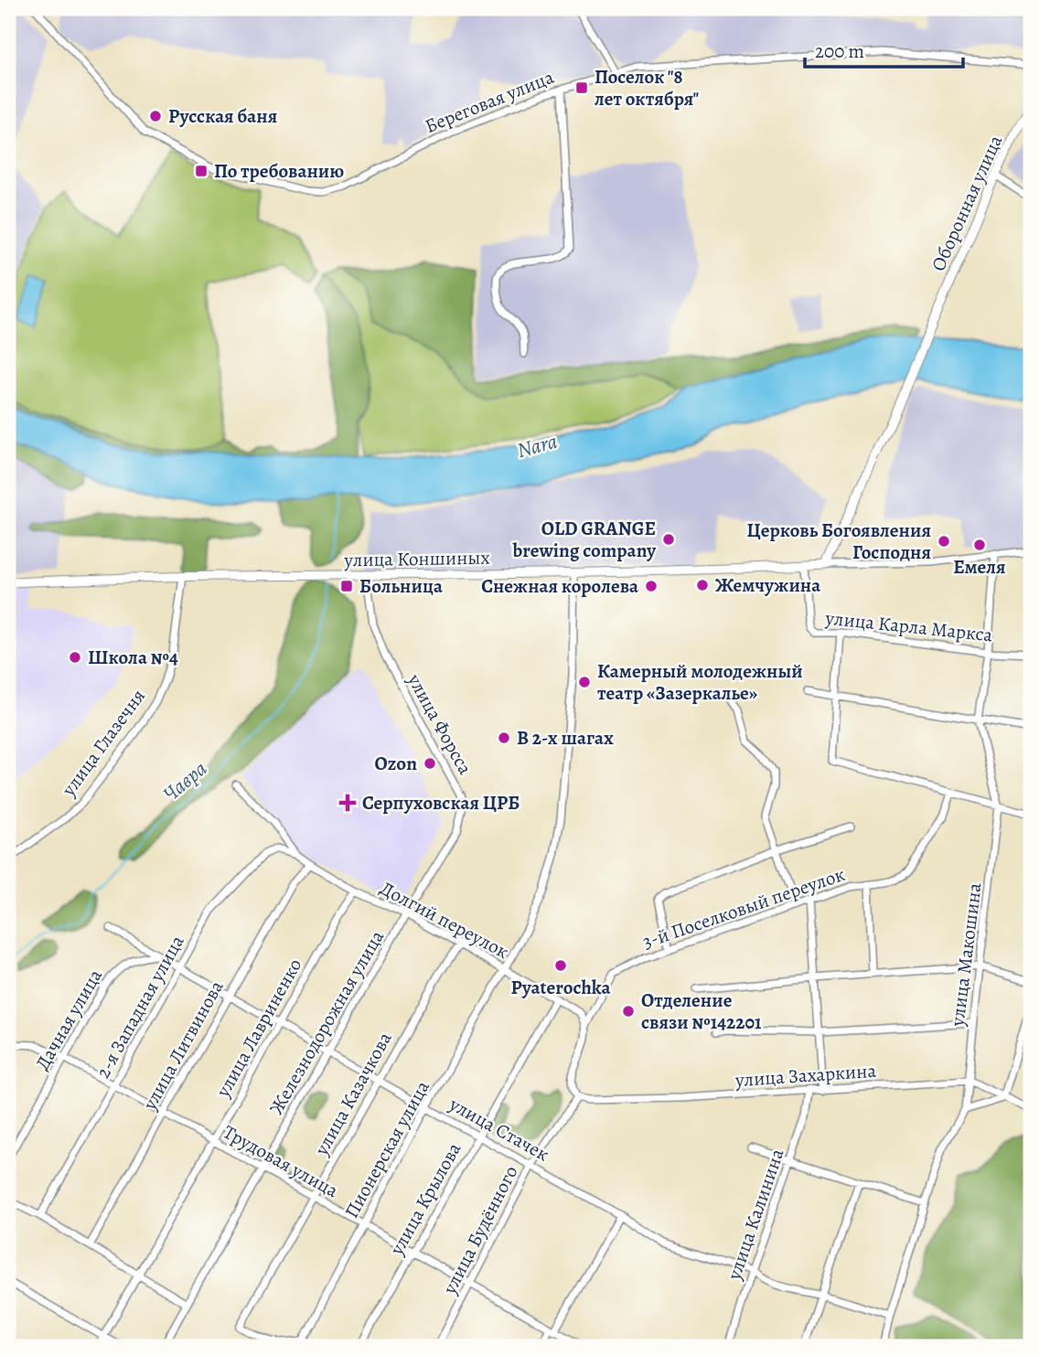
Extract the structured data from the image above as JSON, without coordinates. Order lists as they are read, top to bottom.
{
  "streets": {
    "main road": ["Оборонная улица", "улица Коншиных"],
    "street": [
      "Береговая улица",
      "улица Карла Маркса",
      "улица Форсса",
      "улица Глазечня",
      "3-й Поселковый переулок",
      "Долгий переулок",
      "улица Макошина",
      "2-я Западная улица",
      "Дачная улица",
      "Железнодорожная улица",
      "улица Лавриненко",
      "улица Литвинова",
      "улица Захаркина",
      "улица Казачкова",
      "улица Стачек",
      "Пионерская улица",
      "Трудовая улица",
      "улица Крылова",
      "улица Калинина",
      "улица Будённого"
    ]
  },
  "crossings": [
    ["Оборонная улица", "улица Коншиных"],
    ["улица Коншиных", "улица Карла Маркса"],
    ["улица Коншиных", "улица Форсса"],
    ["улица Коншиных", "улица Глазечня"],
    ["улица Коншиных", "Пионерская улица"],
    ["улица Карла Маркса", "улица Макошина"],
    ["улица Форсса", "Долгий переулок"],
    ["улица Форсса", "Железнодорожная улица"],
    ["3-й Поселковый переулок", "Долгий переулок"],
    ["Долгий переулок", "2-я Западная улица"],
    ["Долгий переулок", "Железнодорожная улица"],
    ["Долгий переулок", "улица Лавриненко"],
    ["Долгий переулок", "улица Литвинова"],
    ["Долгий переулок", "улица Казачкова"],
    ["Долгий переулок", "Пионерская улица"],
    ["Долгий переулок", "улица Крылова"],
    ["улица Макошина", "улица Захаркина"],
    ["улица Макошина", "улица Стачек"],
    ["2-я Западная улица", "улица Стачек"],
    ["2-я Западная улица", "Трудовая улица"],
    ["Дачная улица", "улица Стачек"],
    ["Дачная улица", "Трудовая улица"],
    ["Железнодорожная улица", "улица Стачек"],
    ["Железнодорожная улица", "Трудовая улица"],
    ["улица Лавриненко", "улица Стачек"],
    ["улица Лавриненко", "Трудовая улица"],
    ["улица Литвинова", "улица Стачек"],
    ["улица Литвинова", "Трудовая улица"],
    ["улица Захаркина", "улица Калинина"],
    ["улица Захаркина", "улица Будённого"],
    ["улица Казачкова", "улица Стачек"],
    ["улица Казачкова", "Пионерская улица"],
    ["улица Казачкова", "Трудовая улица"],
    ["улица Стачек", "Пионерская улица"],
    ["улица Стачек", "улица Крылова"],
    ["улица Стачек", "улица Калинина"],
    ["улица Стачек", "улица Будённого"],
    ["Пионерская улица", "Трудовая улица"],
    ["Трудовая улица", "улица Крылова"],
    ["Трудовая улица", "улица Будённого"]
  ],
  "water": ["Nara", "Чавра"],
  "places": {
    "transit": ["Поселок \"8 лет октября\"", "По требованию", "Больница"],
    "other": [
      "Русская баня",
      "OLD GRANGE brewing company",
      "Церковь Богоявления Господня",
      "Емеля",
      "Жемчужина",
      "Снежная королева",
      "Школа №4",
      "Камерный молодежный театр «Зазеркалье»",
      "В 2-х шагах",
      "Ozon",
      "Pyaterochka",
      "Отделение связи №142201"
    ],
    "health": ["Серпуховская ЦРБ"]
  },
  "scale_bar": "200 m"
}
